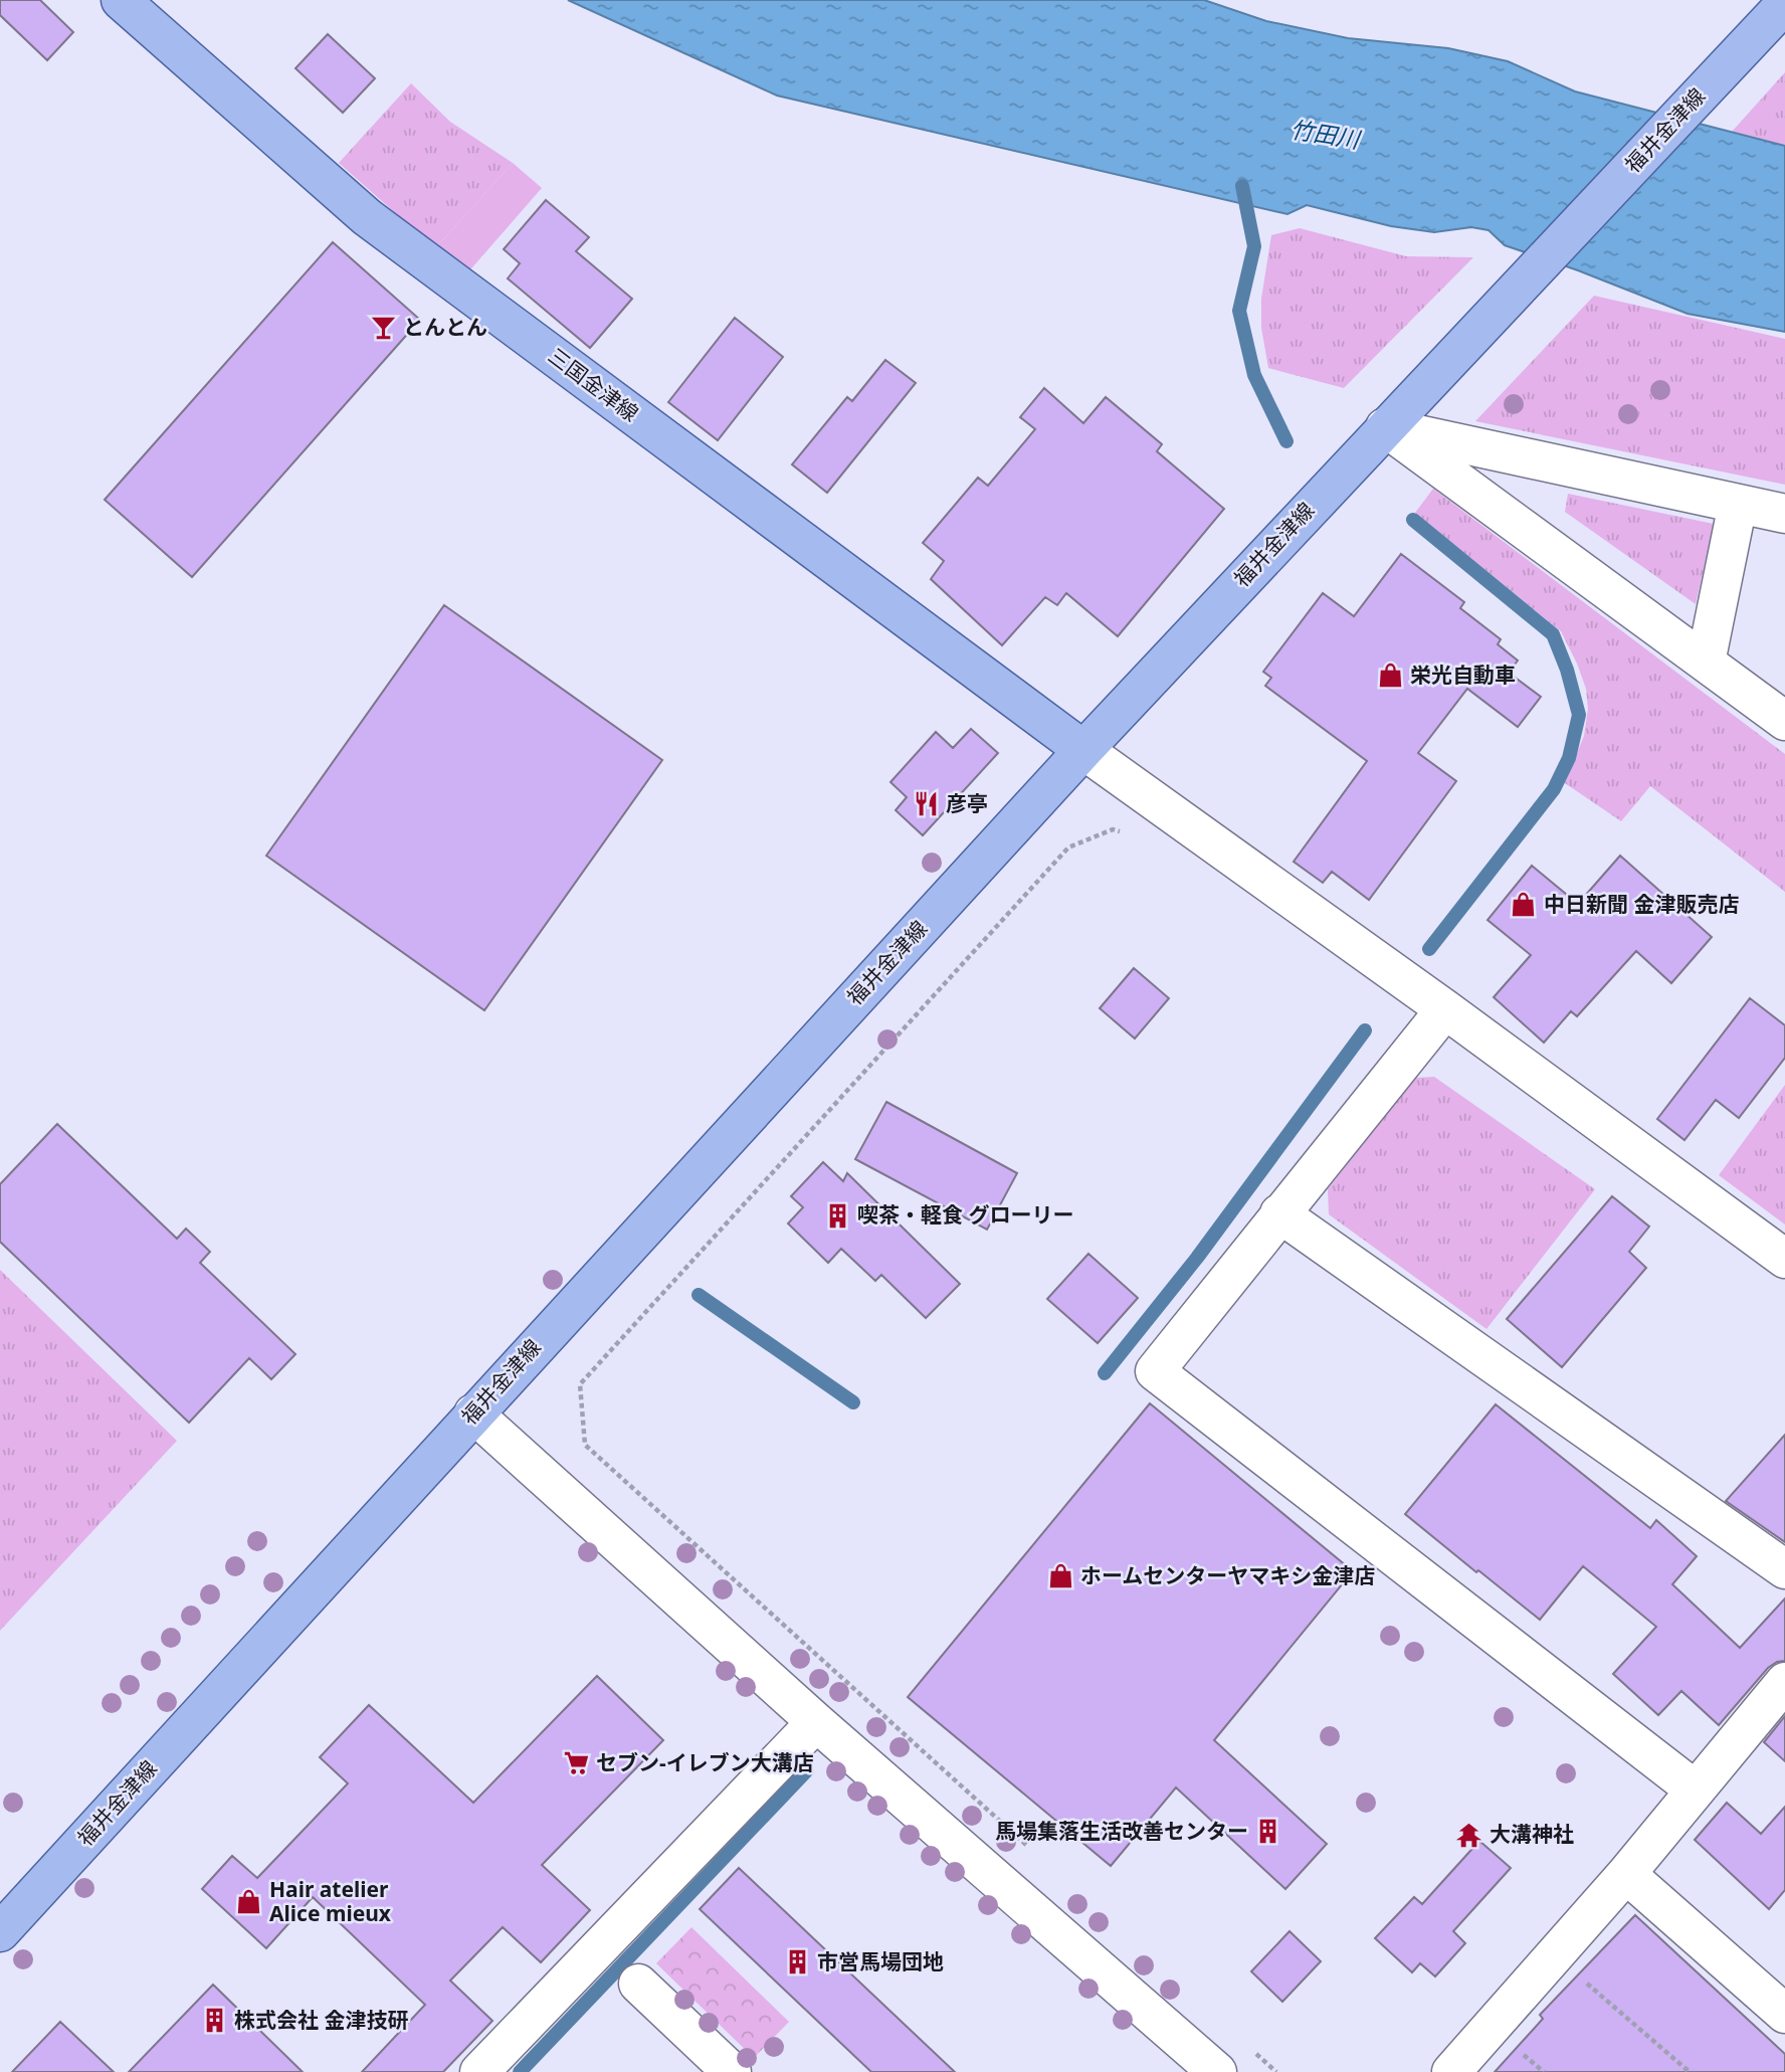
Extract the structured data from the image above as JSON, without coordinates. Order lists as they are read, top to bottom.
{
  "streets": {
    "main road": ["福井金津線", "三国金津線"]
  },
  "crossings": [
    ["福井金津線", "三国金津線"]
  ],
  "water": ["竹田川"],
  "places": {
    "bar": ["とんとん"],
    "shop": [
      "栄光自動車",
      "中日新聞 金津販売店",
      "ホームセンターヤマキシ金津店",
      "Hair atelier Alice mieux"
    ],
    "restaurant": ["彦亭"],
    "building": [
      "喫茶・軽食 グローリー",
      "馬場集落生活改善センター",
      "市営馬場団地",
      "株式会社 金津技研"
    ],
    "supermarket": ["セブン-イレブン大溝店"],
    "temple": ["大溝神社"]
  }
}
